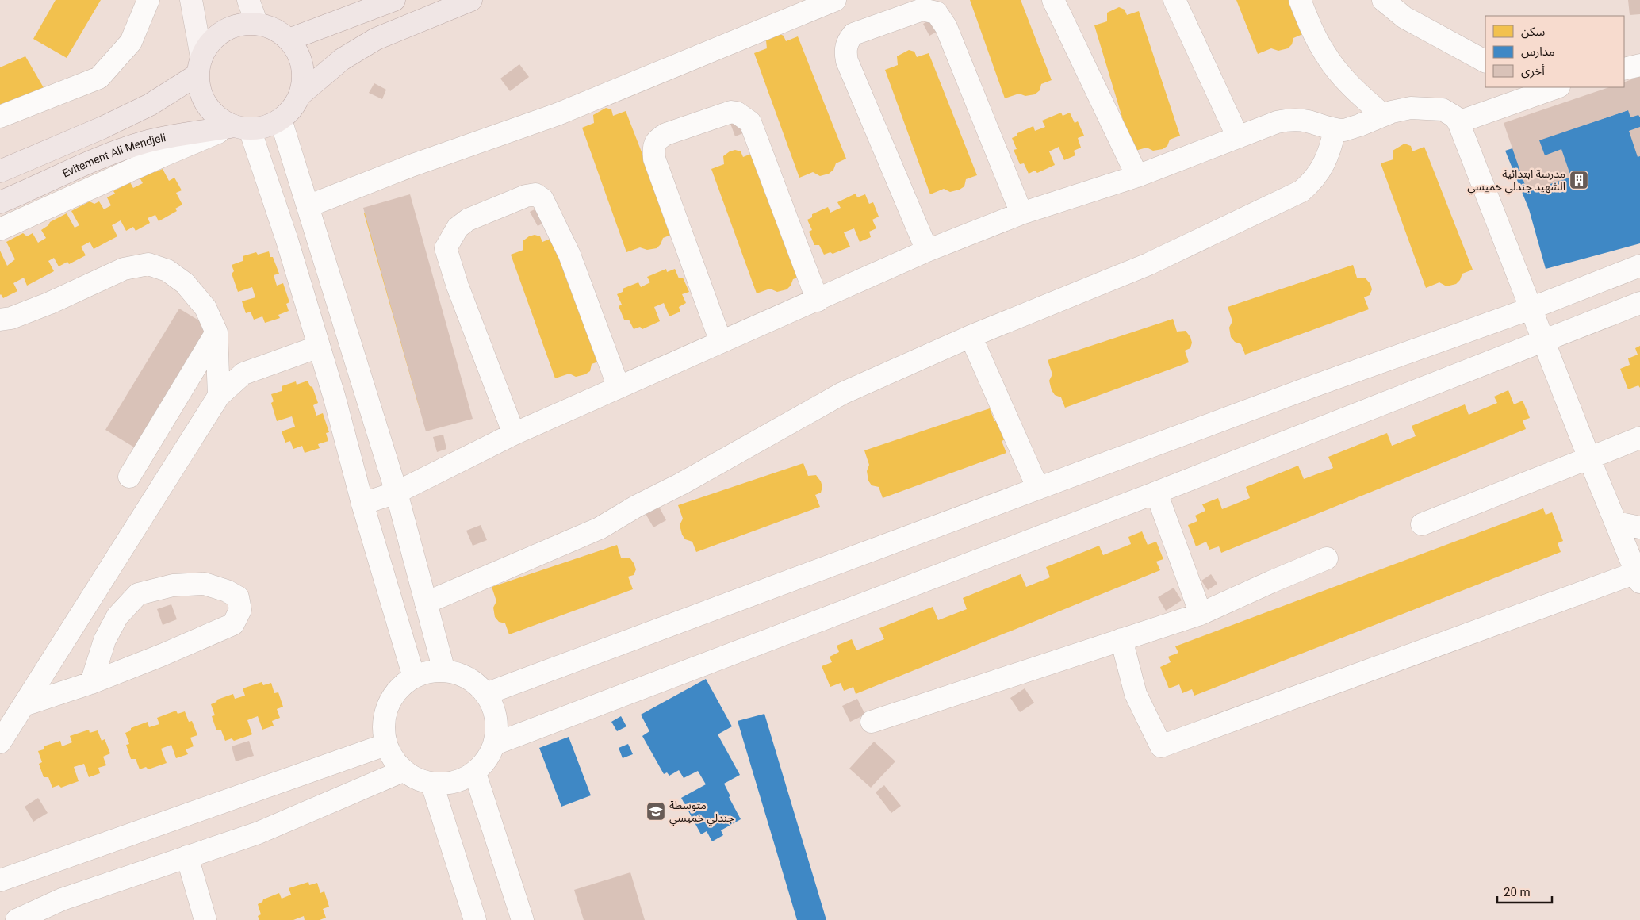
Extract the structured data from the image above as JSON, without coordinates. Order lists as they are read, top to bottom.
{
  "streets": {
    "highway": ["Evitement Ali Mendjeli"]
  },
  "places": {
    "building": ["مدرسة ابتدائية الشهيد جندلي خميسي"],
    "school or university": ["متوسطة جندلي خميسي"]
  },
  "legend": ["سكن", "مدارس", "أخرى"],
  "scale_bar": "20 m"
}
